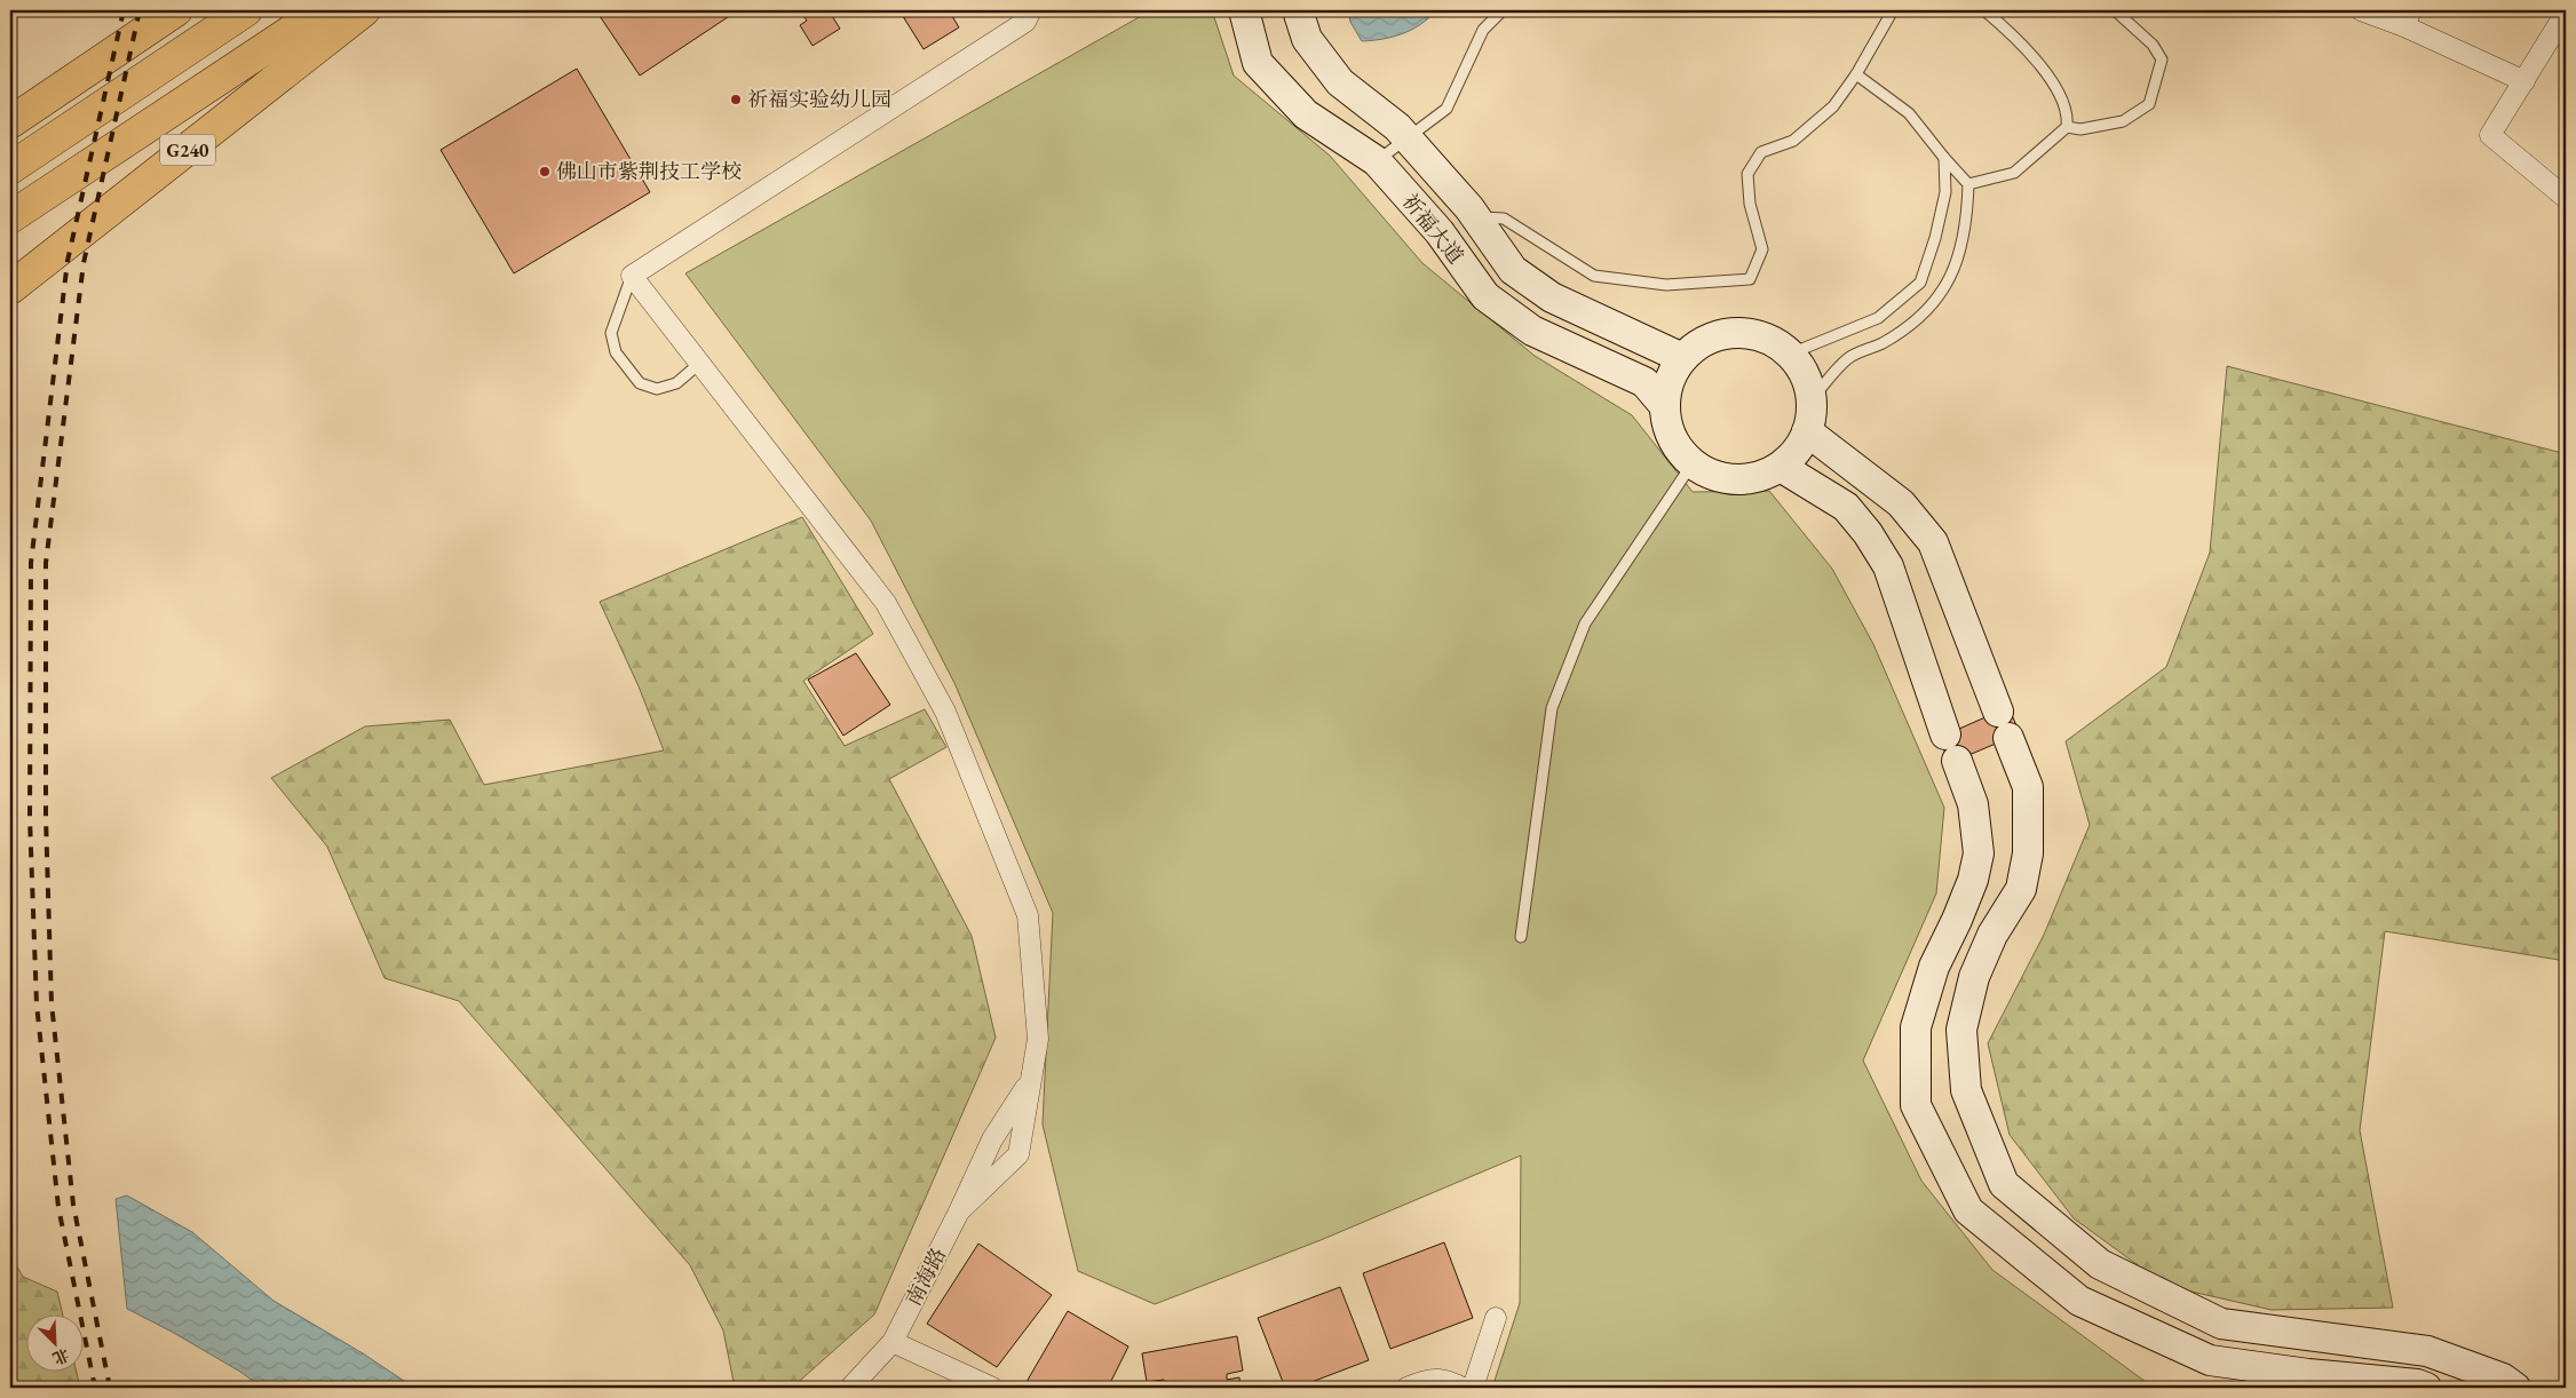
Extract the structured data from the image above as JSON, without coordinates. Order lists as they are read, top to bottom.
{
  "streets": {
    "highway": ["G240"],
    "street": ["祈福大道", "南海路"]
  },
  "places": ["祈福实验幼儿园", "佛山市紫荆技工学校"],
  "north": "bottom right"
}
